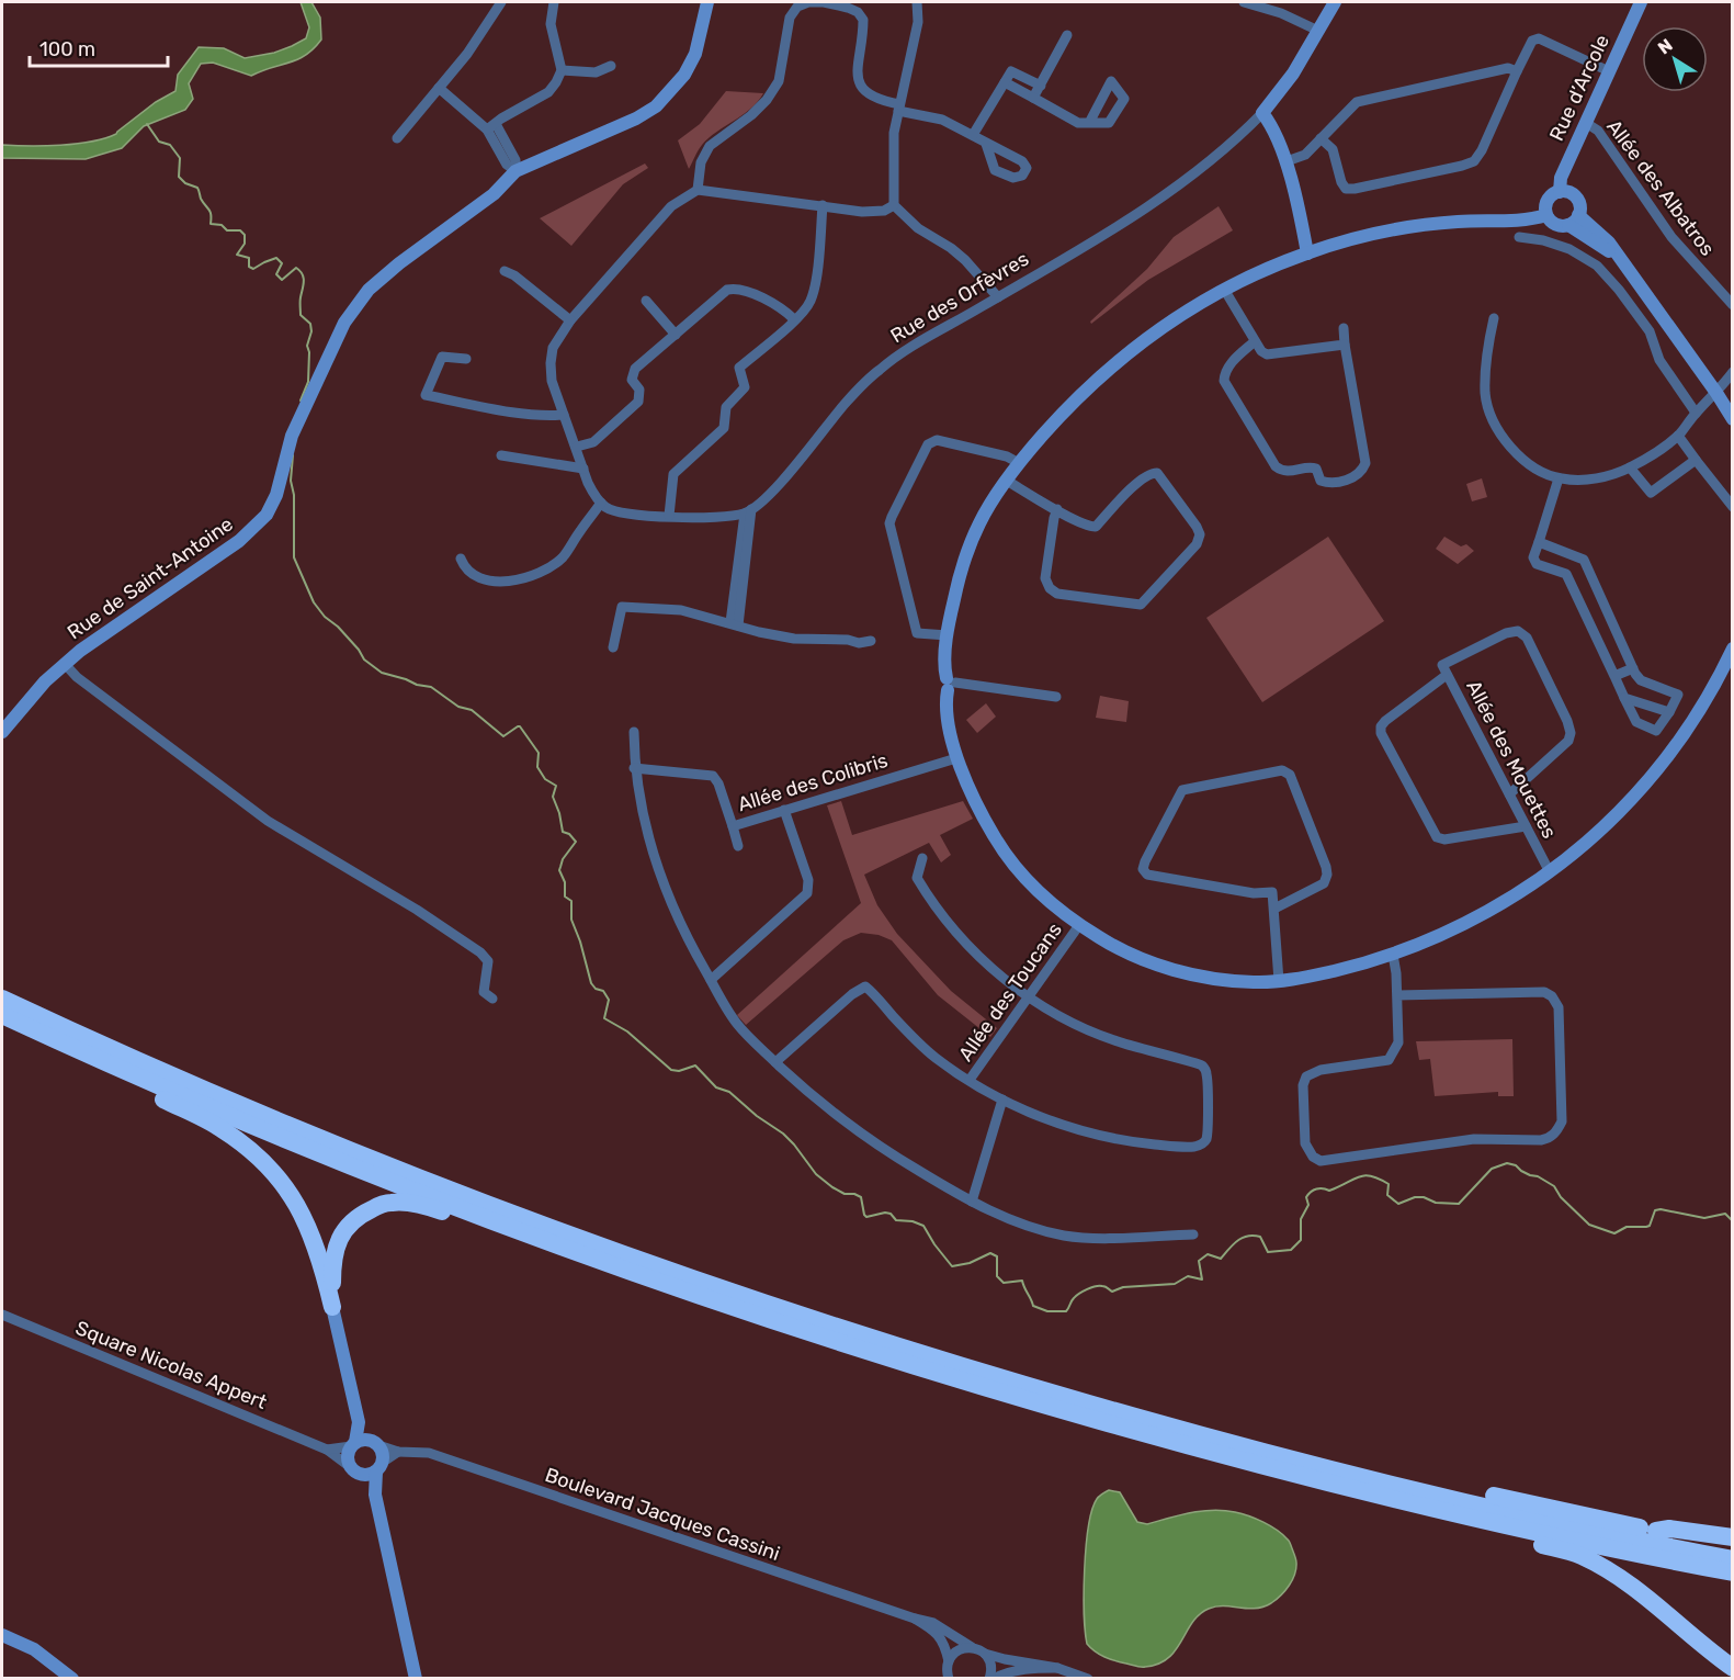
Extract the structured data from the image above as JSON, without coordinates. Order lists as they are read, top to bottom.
{
  "streets": {
    "street": [
      "Rue d’Arcole",
      "Allée des Albatros",
      "Rue des Orfèvres",
      "Rue de Saint-Antoine",
      "Allée des Mouettes",
      "Allée des Colibris",
      "Allée des Toucans",
      "Square Nicolas Appert",
      "Boulevard Jacques Cassini"
    ]
  },
  "crossings": [
    ["Rue d’Arcole", "Allée des Albatros"],
    ["Square Nicolas Appert", "Boulevard Jacques Cassini"]
  ],
  "scale_bar": "100 m",
  "north": "top left"
}
